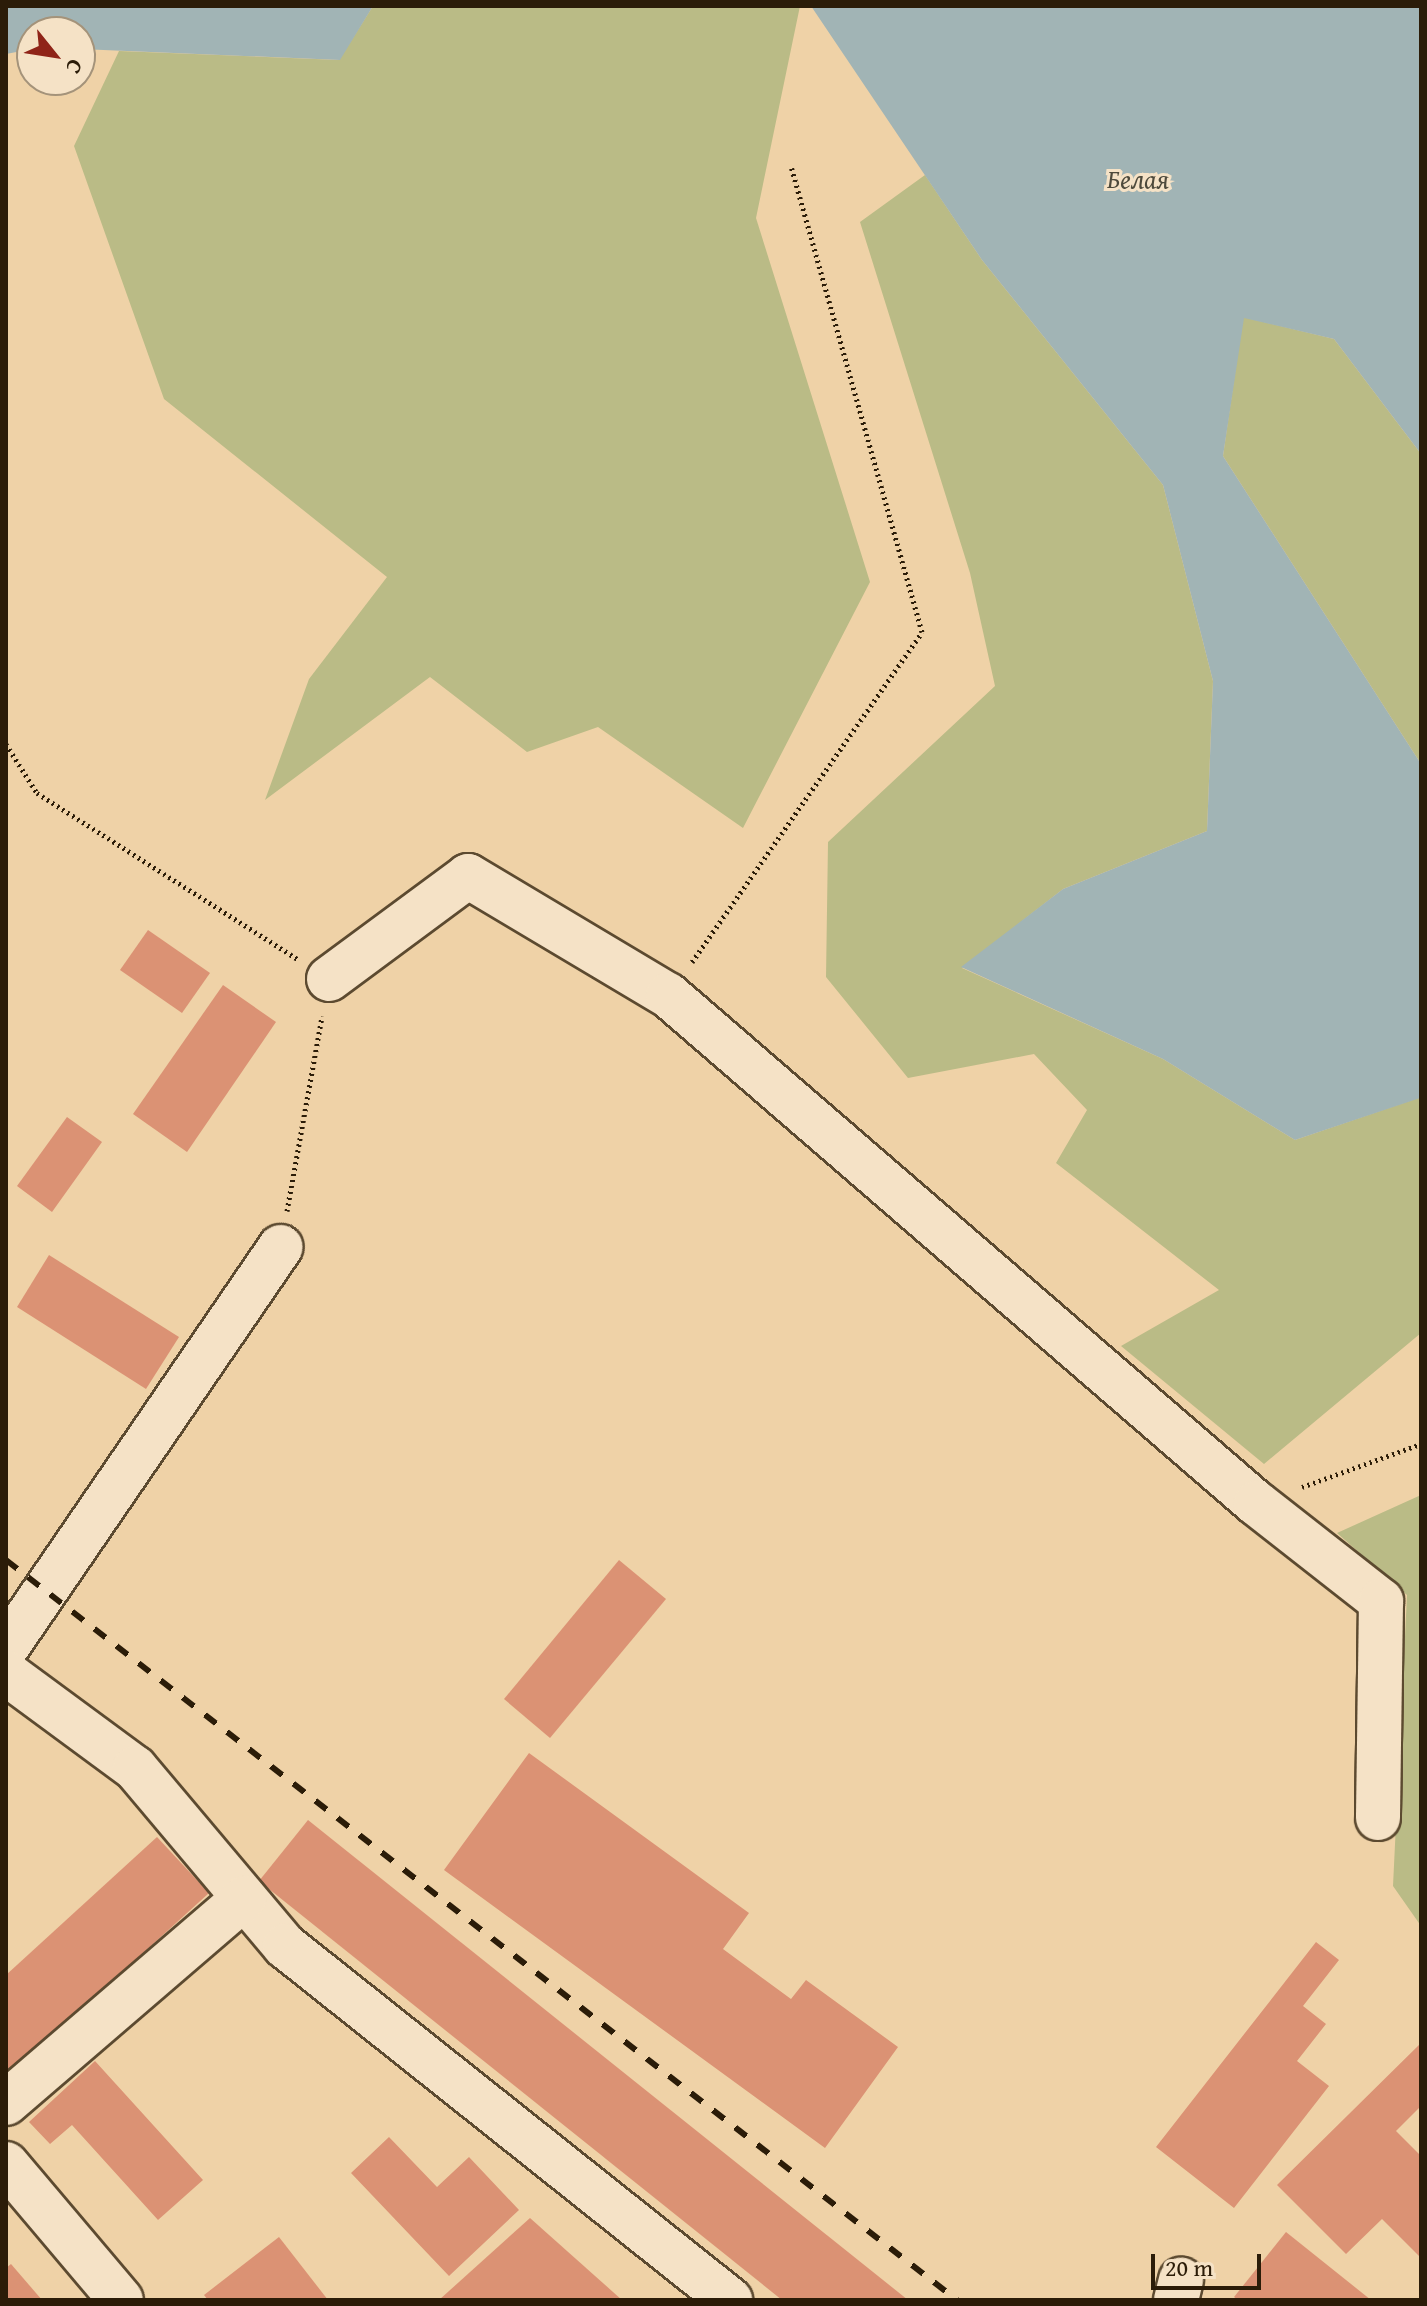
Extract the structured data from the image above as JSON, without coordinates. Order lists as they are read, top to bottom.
{
  "water": ["Белая"],
  "scale_bar": "20 m",
  "north": "bottom right"
}
